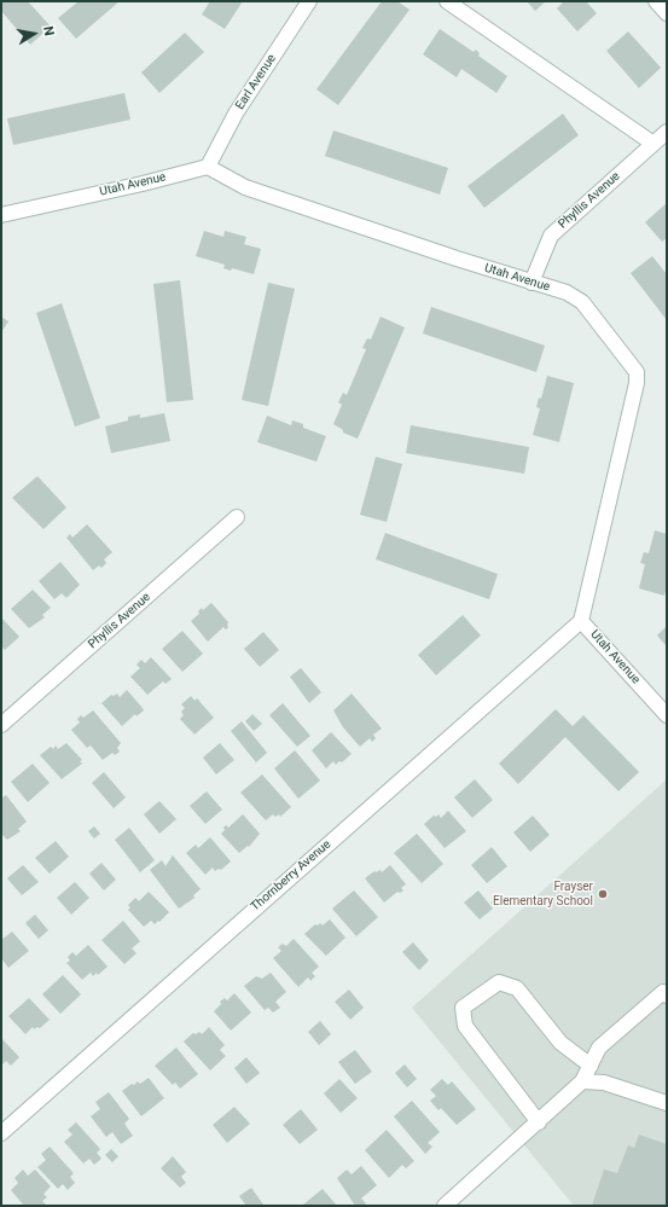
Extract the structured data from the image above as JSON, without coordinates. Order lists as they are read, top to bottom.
{
  "streets": {
    "street": [
      "Earl Avenue",
      "Utah Avenue",
      "Phyllis Avenue",
      "Thornberry Avenue"
    ]
  },
  "crossings": [
    ["Earl Avenue", "Utah Avenue"],
    ["Utah Avenue", "Phyllis Avenue"],
    ["Utah Avenue", "Thornberry Avenue"]
  ],
  "places": ["Frayser Elementary School"],
  "north": "right"
}
